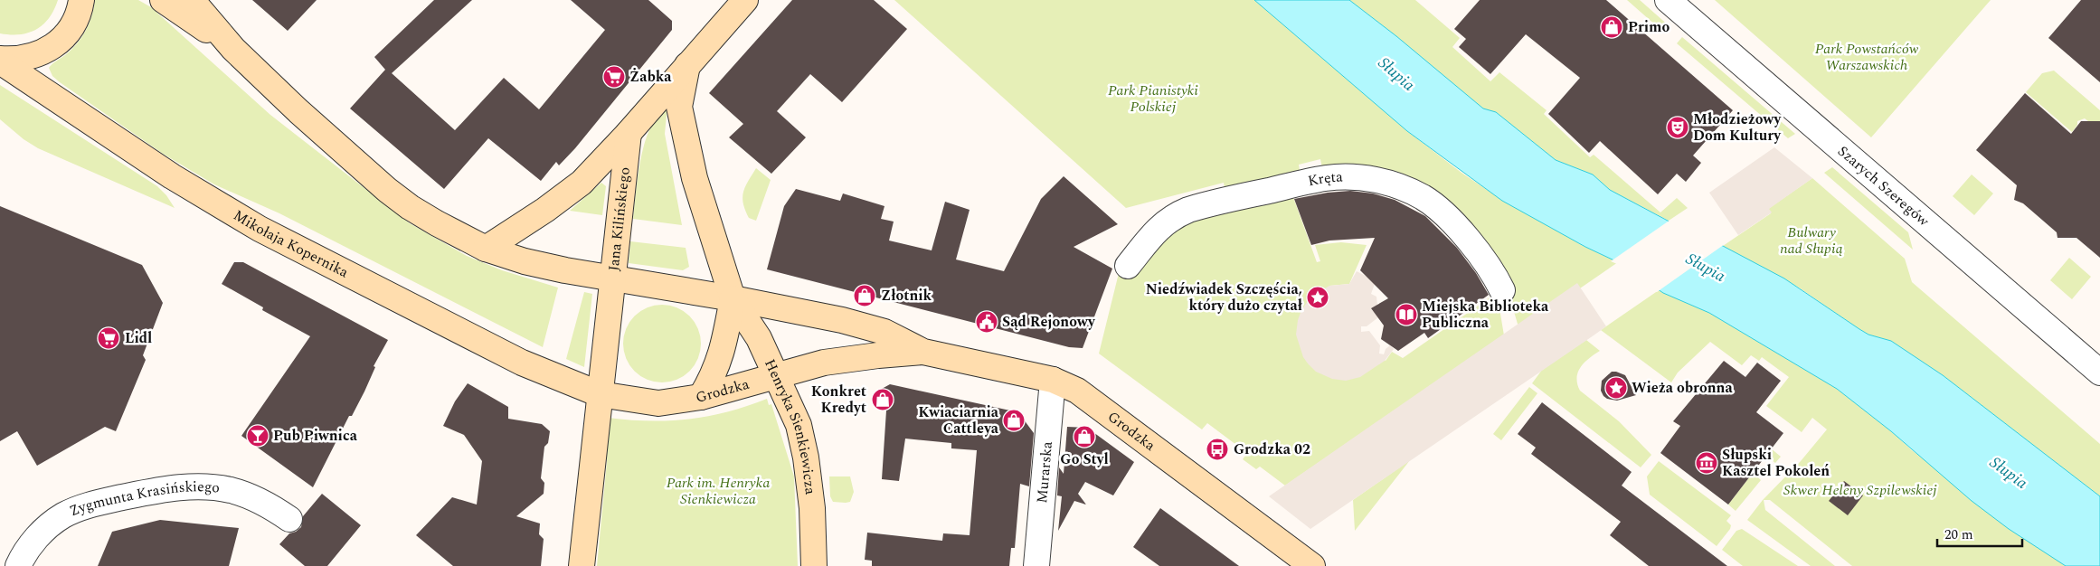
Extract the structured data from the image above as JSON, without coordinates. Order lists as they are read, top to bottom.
{
  "streets": {
    "street": [
      "Kręta",
      "Szarych Szeregów",
      "Jana Kilińskiego",
      "Mikołaja Kopernika",
      "Grodzka",
      "Henryka Sienkiewicza",
      "Murarska",
      "Zygmunta Krasińskiego"
    ]
  },
  "crossings": [
    ["Jana Kilińskiego", "Mikołaja Kopernika"],
    ["Jana Kilińskiego", "Grodzka"],
    ["Mikołaja Kopernika", "Grodzka"],
    ["Grodzka", "Henryka Sienkiewicza"],
    ["Grodzka", "Murarska"]
  ],
  "water": ["Słupia"],
  "parks": [
    "Park Powstańców Warszawskich",
    "Park Pianistyki Polskiej",
    "Bulwary nad Słupią",
    "Park im. Henryka Sienkiewicza",
    "Skwer Heleny Szpilewskiej"
  ],
  "places": {
    "shop": [
      "Primo",
      "Złotnik",
      "Konkret Kredyt",
      "Kwiaciarnia Cattleya",
      "Go Styl"
    ],
    "supermarket": ["Żabka", "Lidl"],
    "theatre": ["Młodzieżowy Dom Kultury"],
    "place": ["Niedźwiadek Szczęścia, który dużo czytał", "Wieża obronna"],
    "library": ["Miejska Biblioteka Publiczna"],
    "public building": ["Sąd Rejonowy"],
    "bar": ["Pub Piwnica"],
    "bus stop": ["Grodzka 02"],
    "museum": ["Słupski Kasztel Pokoleń"]
  },
  "scale_bar": "20 m"
}
